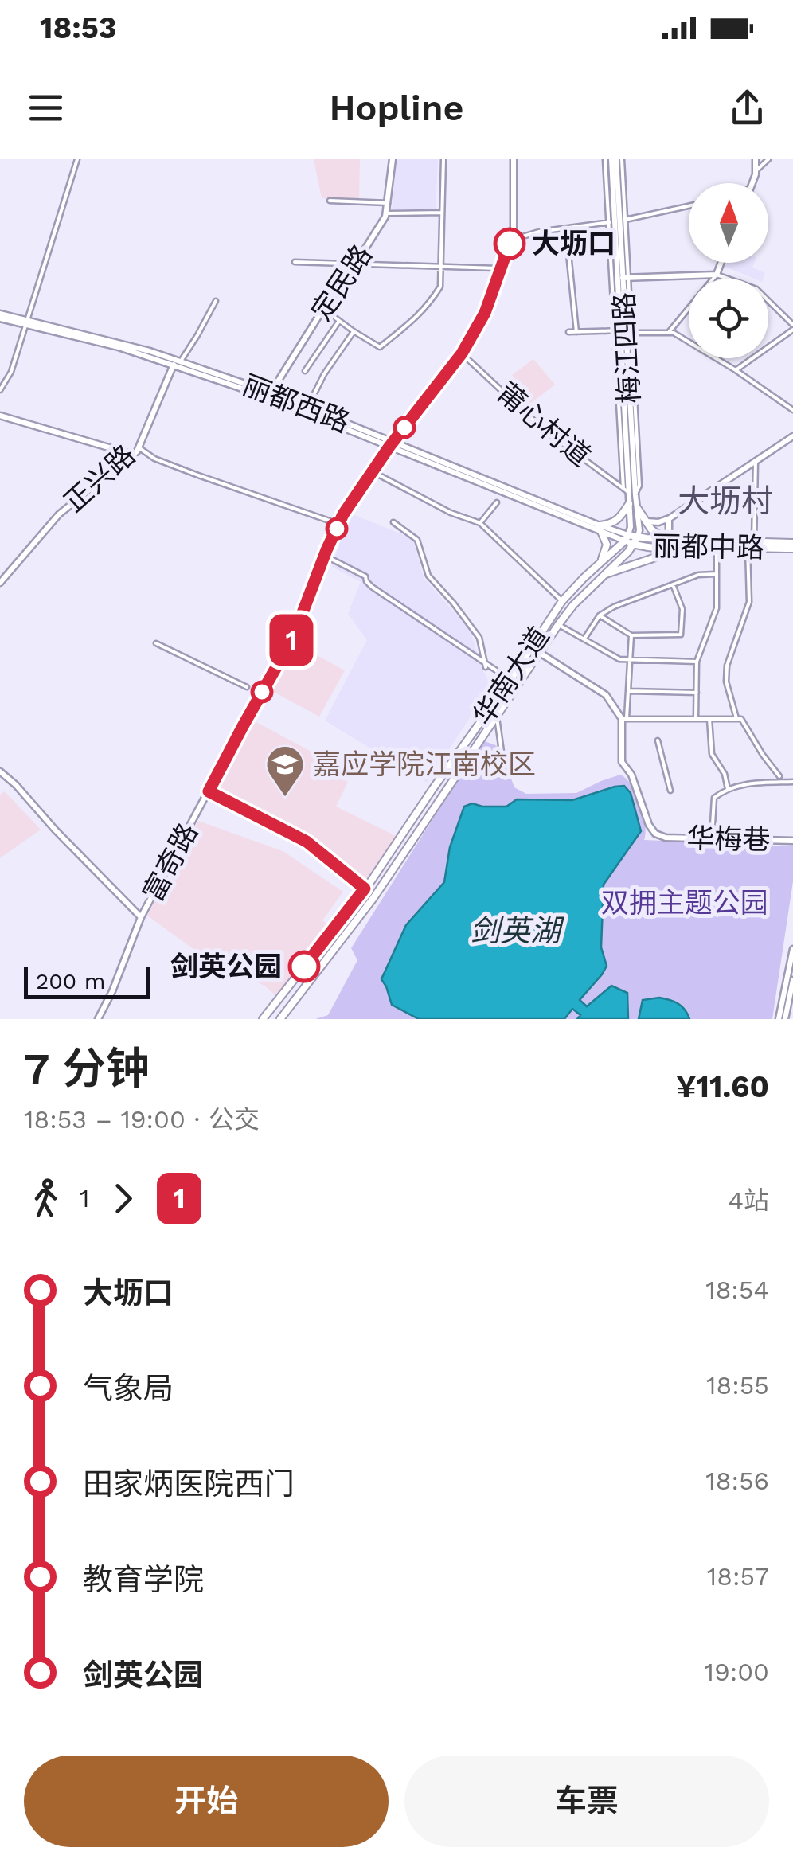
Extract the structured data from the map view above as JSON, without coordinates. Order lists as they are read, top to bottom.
{
  "streets": {
    "main road": ["丽都中路", "华南大道"],
    "street": [
      "定民路",
      "梅江四路",
      "丽都西路",
      "莆心村道",
      "正兴路",
      "华梅巷",
      "富奇路"
    ]
  },
  "crossings": [
    ["定民路", "丽都西路"],
    ["梅江四路", "丽都西路"],
    ["梅江四路", "莆心村道"],
    ["梅江四路", "丽都中路"],
    ["梅江四路", "华南大道"],
    ["丽都西路", "正兴路"],
    ["丽都西路", "丽都中路"],
    ["丽都西路", "华南大道"],
    ["丽都西路", "富奇路"],
    ["莆心村道", "富奇路"],
    ["丽都中路", "华南大道"]
  ],
  "districts": ["大坜村"],
  "water": ["剑英湖"],
  "parks": ["双拥主题公园"],
  "places": {
    "other": ["大坜口", "剑英公园"],
    "school or university": ["嘉应学院江南校区"]
  },
  "lines": ["bus line 1"],
  "scale_bar": "200 m",
  "north": "top",
  "page": {
    "status": "18:53",
    "header": "Hopline",
    "on_map": "1",
    "scale": "200 m",
    "heading": ["7 分钟", "18:53 – 19:00 · 公交", "¥11.60"],
    "legs": ["1", "1", "4站"],
    "list": [
      {
        "name": "大坜口",
        "value": "18:54"
      },
      {
        "name": "气象局",
        "value": "18:55"
      },
      {
        "name": "田家炳医院西门",
        "value": "18:56"
      },
      {
        "name": "教育学院",
        "value": "18:57"
      },
      {
        "name": "剑英公园",
        "value": "19:00"
      }
    ],
    "buttons": ["开始", "车票"]
  }
}
